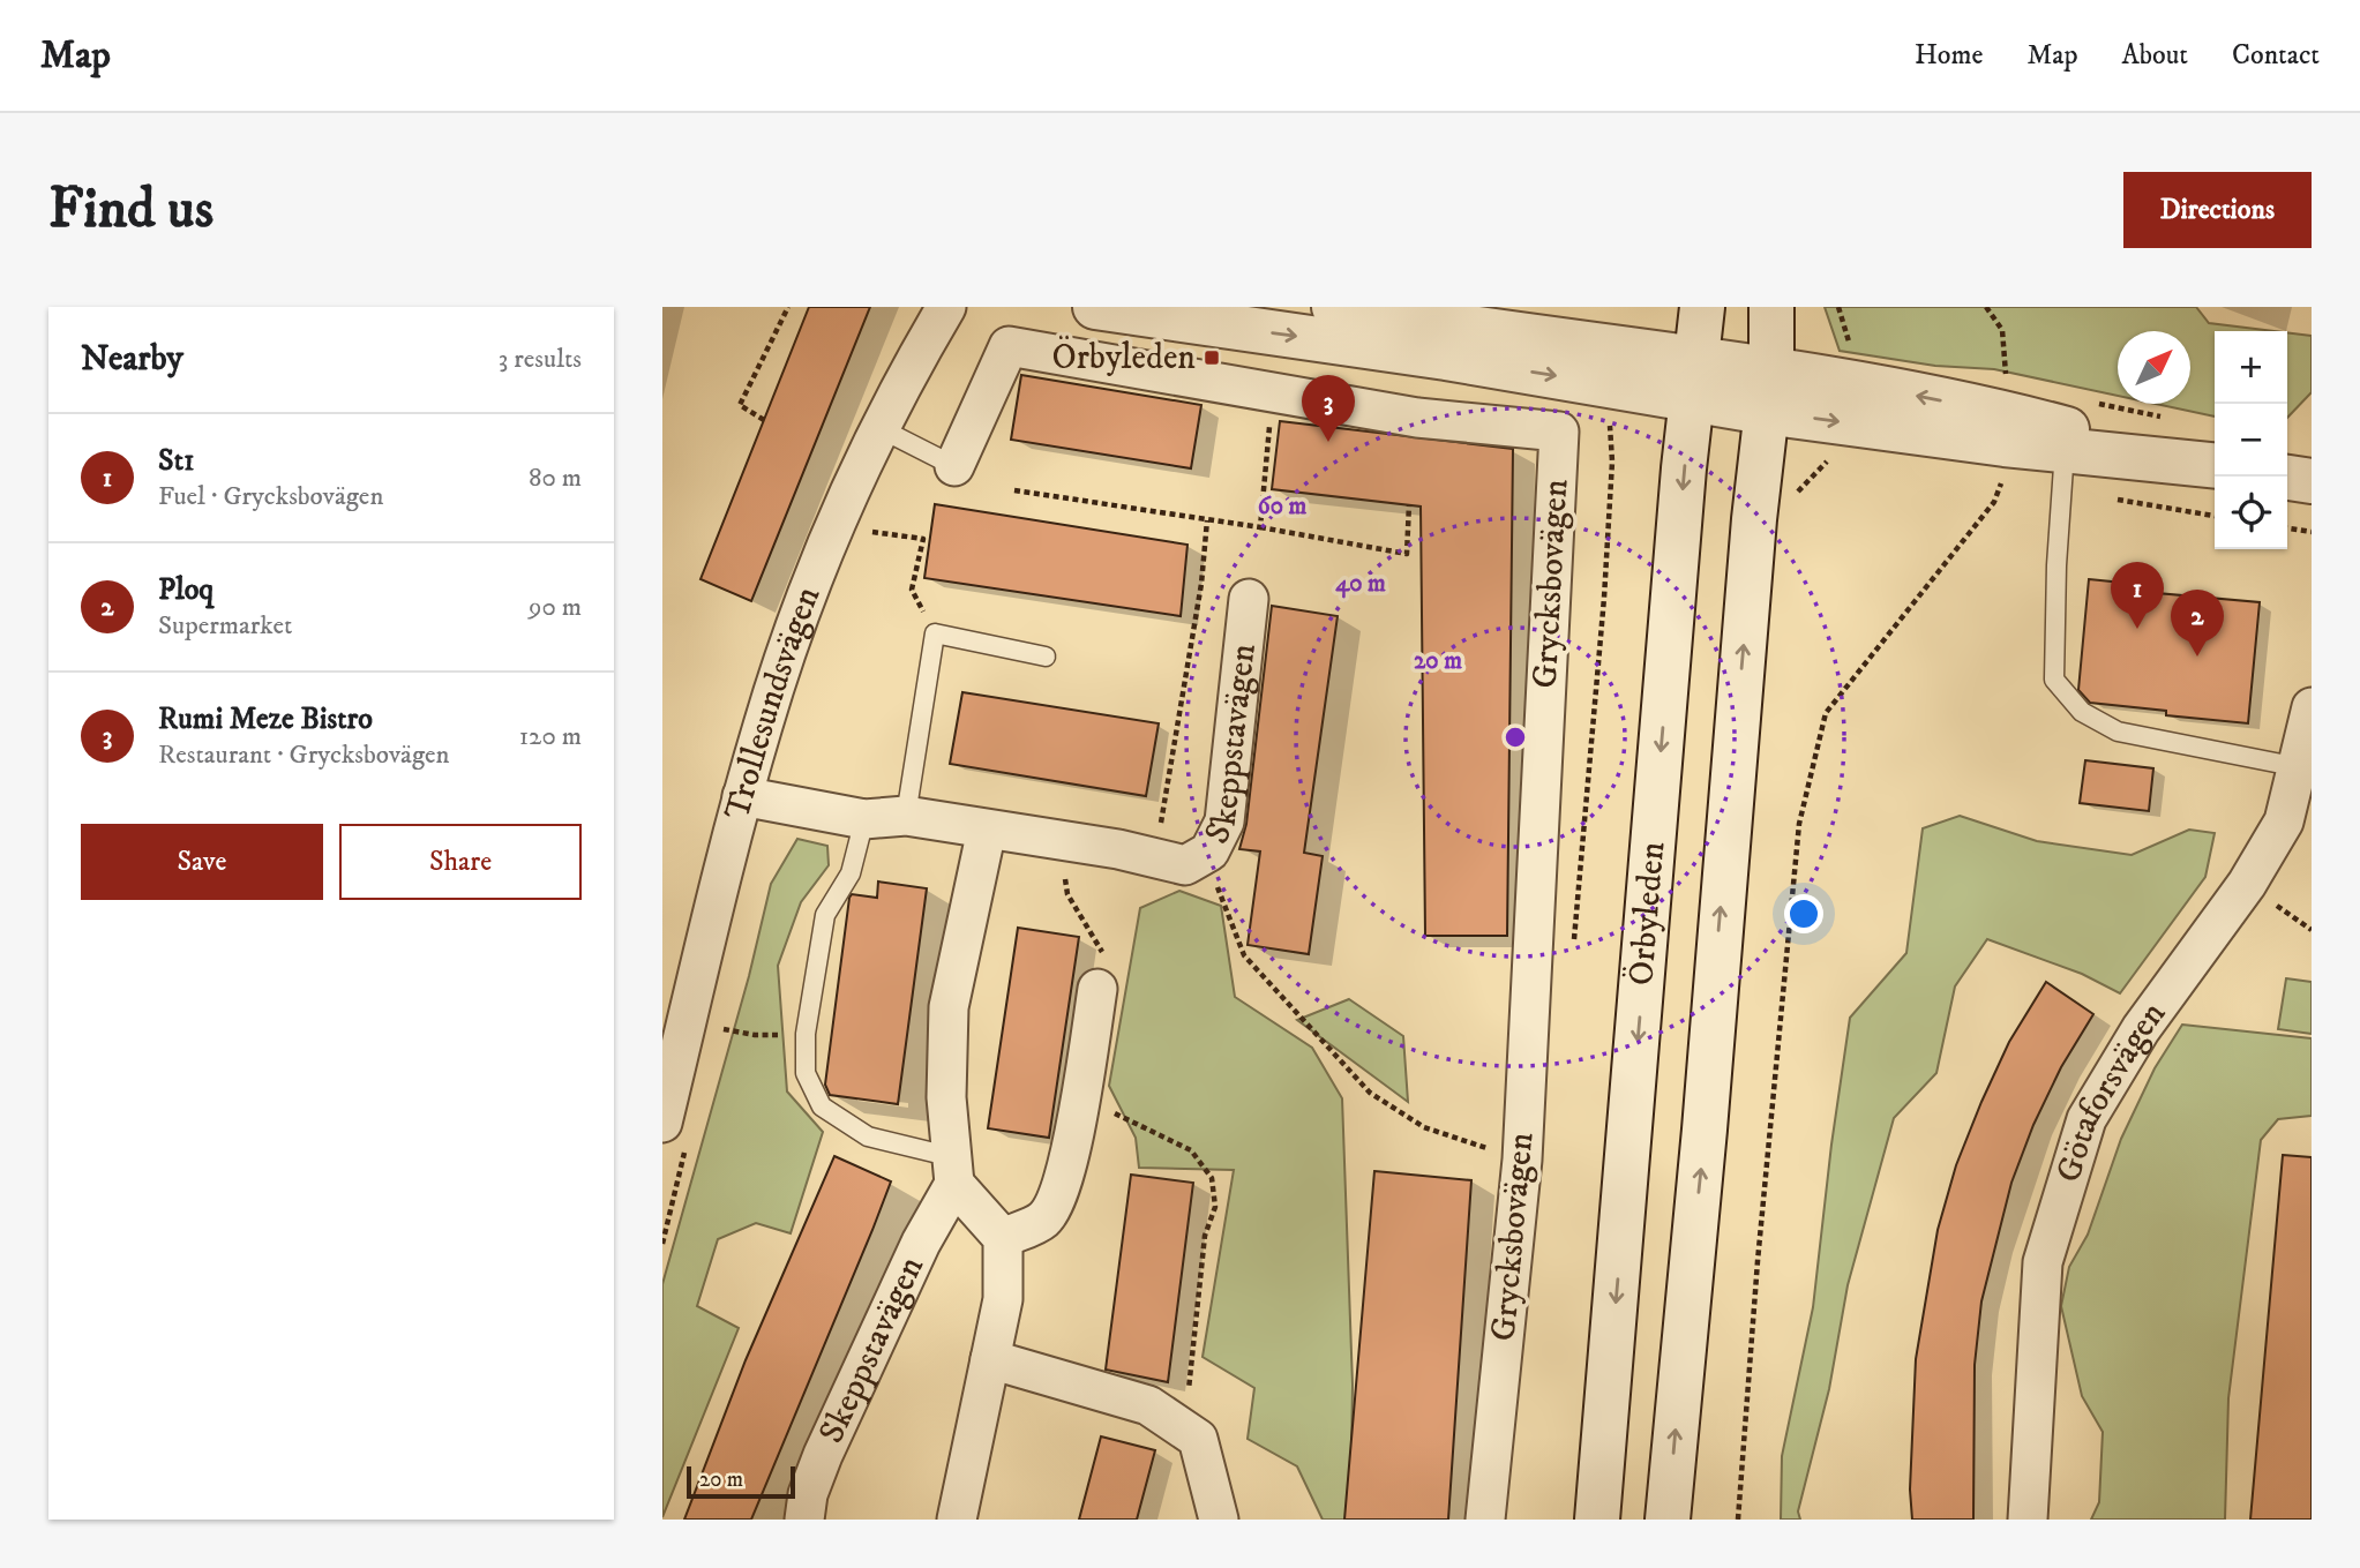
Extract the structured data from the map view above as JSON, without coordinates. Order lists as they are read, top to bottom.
{
  "streets": {
    "main road": ["Örbyleden"],
    "street": [
      "Grycksbovägen",
      "Trollesundsvägen",
      "Skeppstavägen",
      "Götaforsvägen"
    ]
  },
  "crossings": [
    ["Trollesundsvägen", "Skeppstavägen"]
  ],
  "places": {
    "transit": ["Örbyleden"]
  },
  "scale_bar": "20 m",
  "north": "top right",
  "page": {
    "header": "Map",
    "nav": [
      "Home",
      "Map",
      "About",
      "Contact"
    ],
    "buttons": [
      "Directions",
      ["Save", "Share"]
    ],
    "title": "Find us",
    "heading": ["Nearby", "3 results"],
    "map_buttons": ["+", "−"],
    "pins": ["3", "1", "2"],
    "list": [
      {
        "mark": "1",
        "name": "St1",
        "note": "Fuel · Grycksbovägen",
        "value": "80 m"
      },
      {
        "mark": "2",
        "name": "Ploq",
        "note": "Supermarket",
        "value": "90 m"
      },
      {
        "mark": "3",
        "name": "Rumi Meze Bistro",
        "note": "Restaurant · Grycksbovägen",
        "value": "120 m"
      }
    ],
    "scale": "20 m"
  },
  "rings": ["60 m", "40 m", "20 m"]
}
